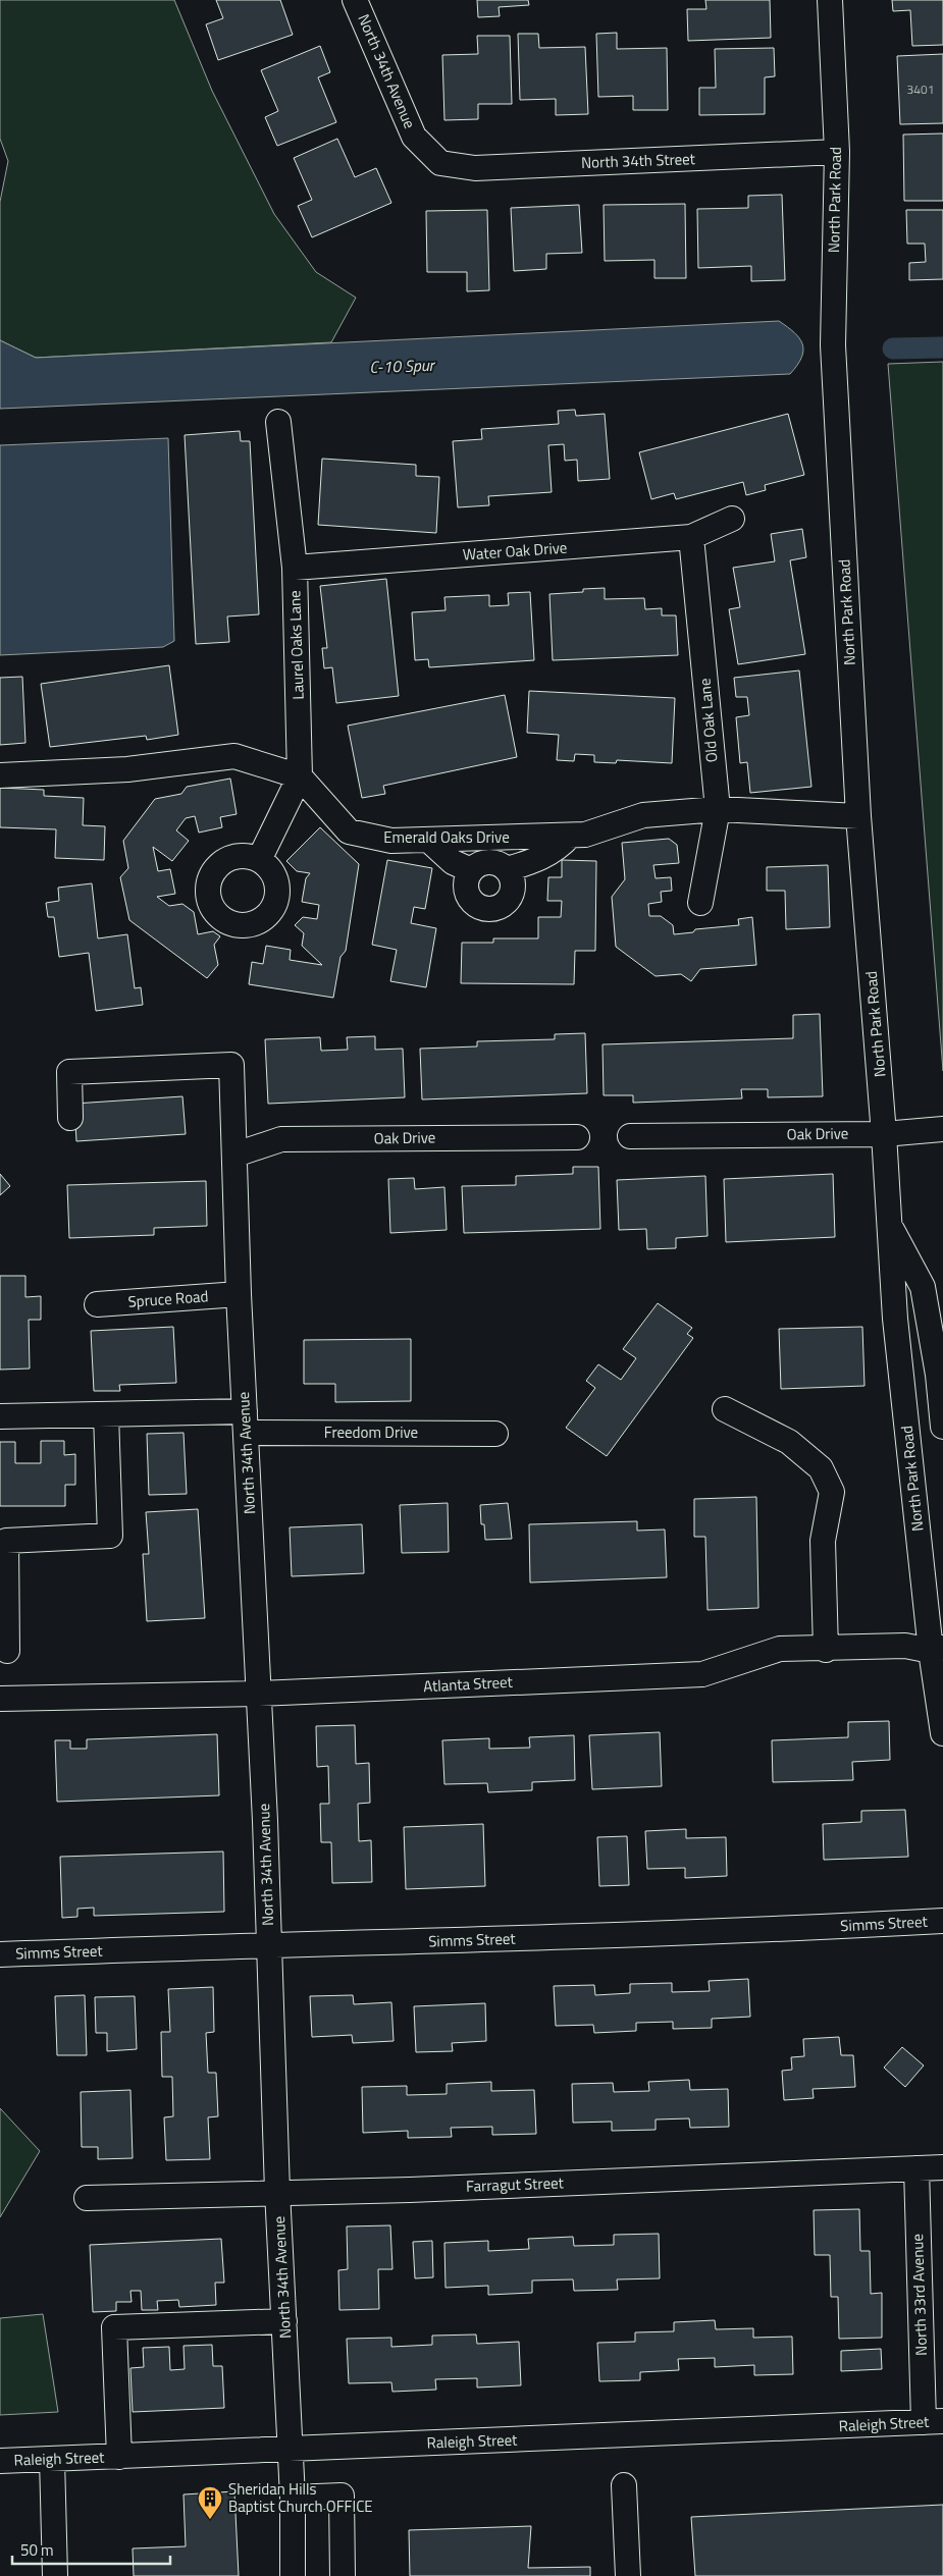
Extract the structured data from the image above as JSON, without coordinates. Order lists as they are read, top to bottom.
{
  "streets": {
    "street": [
      "North 34th Avenue",
      "North 34th Street",
      "North Park Road",
      "Water Oak Drive",
      "Laurel Oaks Lane",
      "Old Oak Lane",
      "Emerald Oaks Drive",
      "Oak Drive",
      "Spruce Road",
      "Freedom Drive",
      "Atlanta Street",
      "Simms Street",
      "Farragut Street",
      "North 33rd Avenue",
      "Raleigh Street"
    ]
  },
  "crossings": [
    ["North 34th Avenue", "North 34th Street"],
    ["North 34th Avenue", "Oak Drive"],
    ["North 34th Avenue", "Spruce Road"],
    ["North 34th Avenue", "Freedom Drive"],
    ["North 34th Avenue", "Atlanta Street"],
    ["North 34th Avenue", "Simms Street"],
    ["North 34th Avenue", "Farragut Street"],
    ["North 34th Avenue", "Raleigh Street"],
    ["North 34th Street", "North Park Road"],
    ["North Park Road", "Emerald Oaks Drive"],
    ["North Park Road", "Oak Drive"],
    ["North Park Road", "Atlanta Street"],
    ["Water Oak Drive", "Laurel Oaks Lane"],
    ["Water Oak Drive", "Old Oak Lane"],
    ["Laurel Oaks Lane", "Emerald Oaks Drive"],
    ["Old Oak Lane", "Emerald Oaks Drive"],
    ["Farragut Street", "North 33rd Avenue"],
    ["North 33rd Avenue", "Raleigh Street"]
  ],
  "water": ["C-10 Spur"],
  "places": {
    "building": ["Sheridan Hills Baptist Church OFFICE"]
  },
  "house_numbers": ["3401"],
  "scale_bar": "50 m"
}
